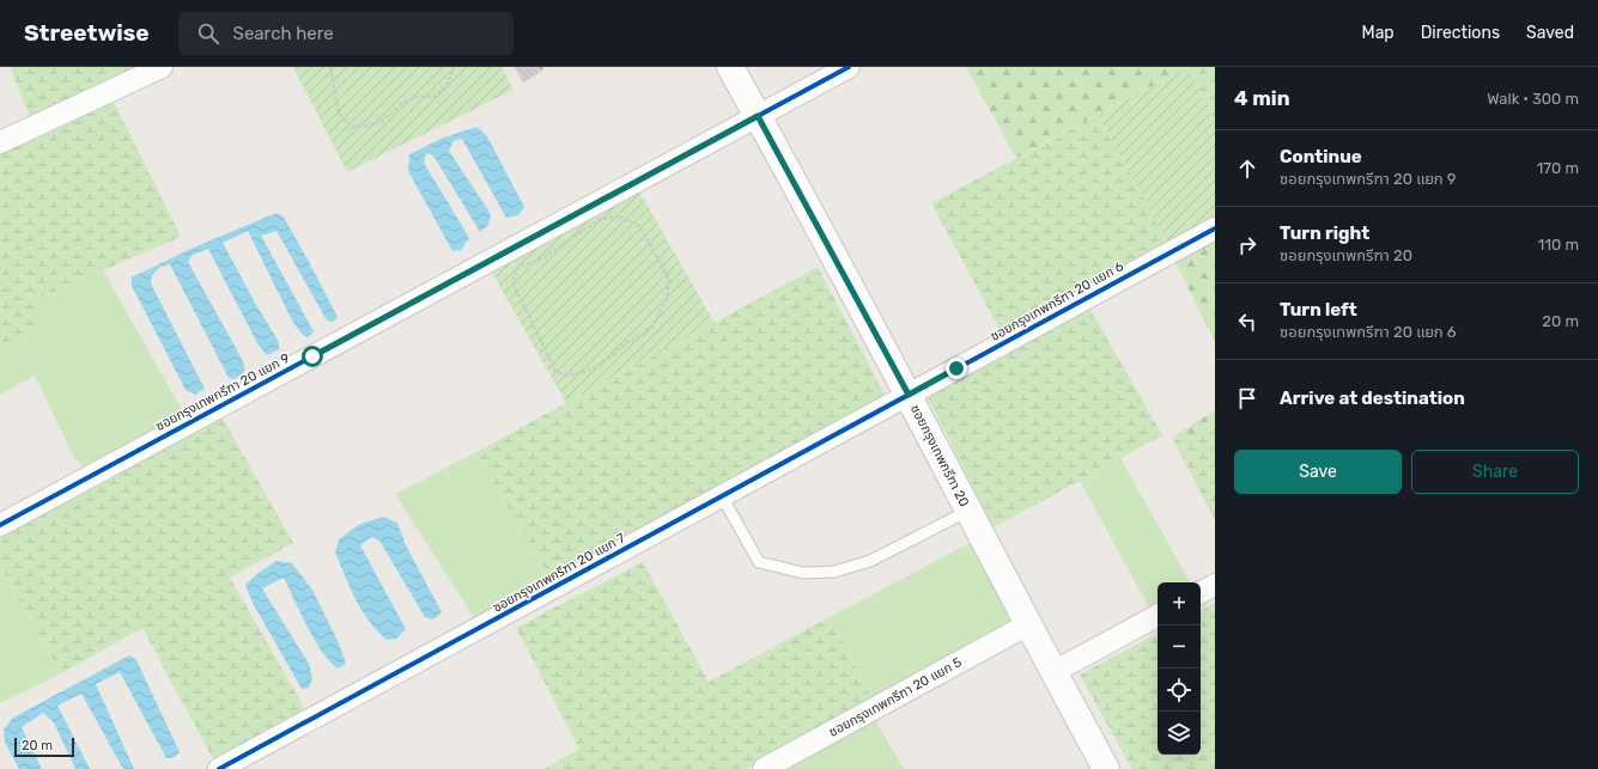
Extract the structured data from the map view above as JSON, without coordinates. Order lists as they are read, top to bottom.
{
  "streets": {
    "street": [
      "ซอยกรุงเทพกรีฑา 20 แยก 6",
      "ซอยกรุงเทพกรีฑา 20 แยก 9",
      "ซอยกรุงเทพกรีฑา 20",
      "ซอยกรุงเทพกรีฑา 20 แยก 7",
      "ซอยกรุงเทพกรีฑา 20 แยก 5"
    ]
  },
  "crossings": [
    ["ซอยกรุงเทพกรีฑา 20 แยก 6", "ซอยกรุงเทพกรีฑา 20"],
    ["ซอยกรุงเทพกรีฑา 20 แยก 6", "ซอยกรุงเทพกรีฑา 20 แยก 7"],
    ["ซอยกรุงเทพกรีฑา 20 แยก 9", "ซอยกรุงเทพกรีฑา 20"],
    ["ซอยกรุงเทพกรีฑา 20", "ซอยกรุงเทพกรีฑา 20 แยก 7"],
    ["ซอยกรุงเทพกรีฑา 20", "ซอยกรุงเทพกรีฑา 20 แยก 5"]
  ],
  "scale_bar": "20 m",
  "page": {
    "header": "Streetwise",
    "search": "Search here",
    "nav": ["Map", "Directions", "Saved"],
    "heading": ["4 min", "Walk · 300 m"],
    "list": [
      ["Continue", "ซอยกรุงเทพกรีฑา 20 แยก 9", "170 m"],
      ["Turn right", "ซอยกรุงเทพกรีฑา 20", "110 m"],
      ["Turn left", "ซอยกรุงเทพกรีฑา 20 แยก 6", "20 m"],
      "Arrive at destination"
    ],
    "buttons": ["Save", "Share"],
    "map_buttons": ["+", "−"],
    "scale": "20 m"
  }
}
